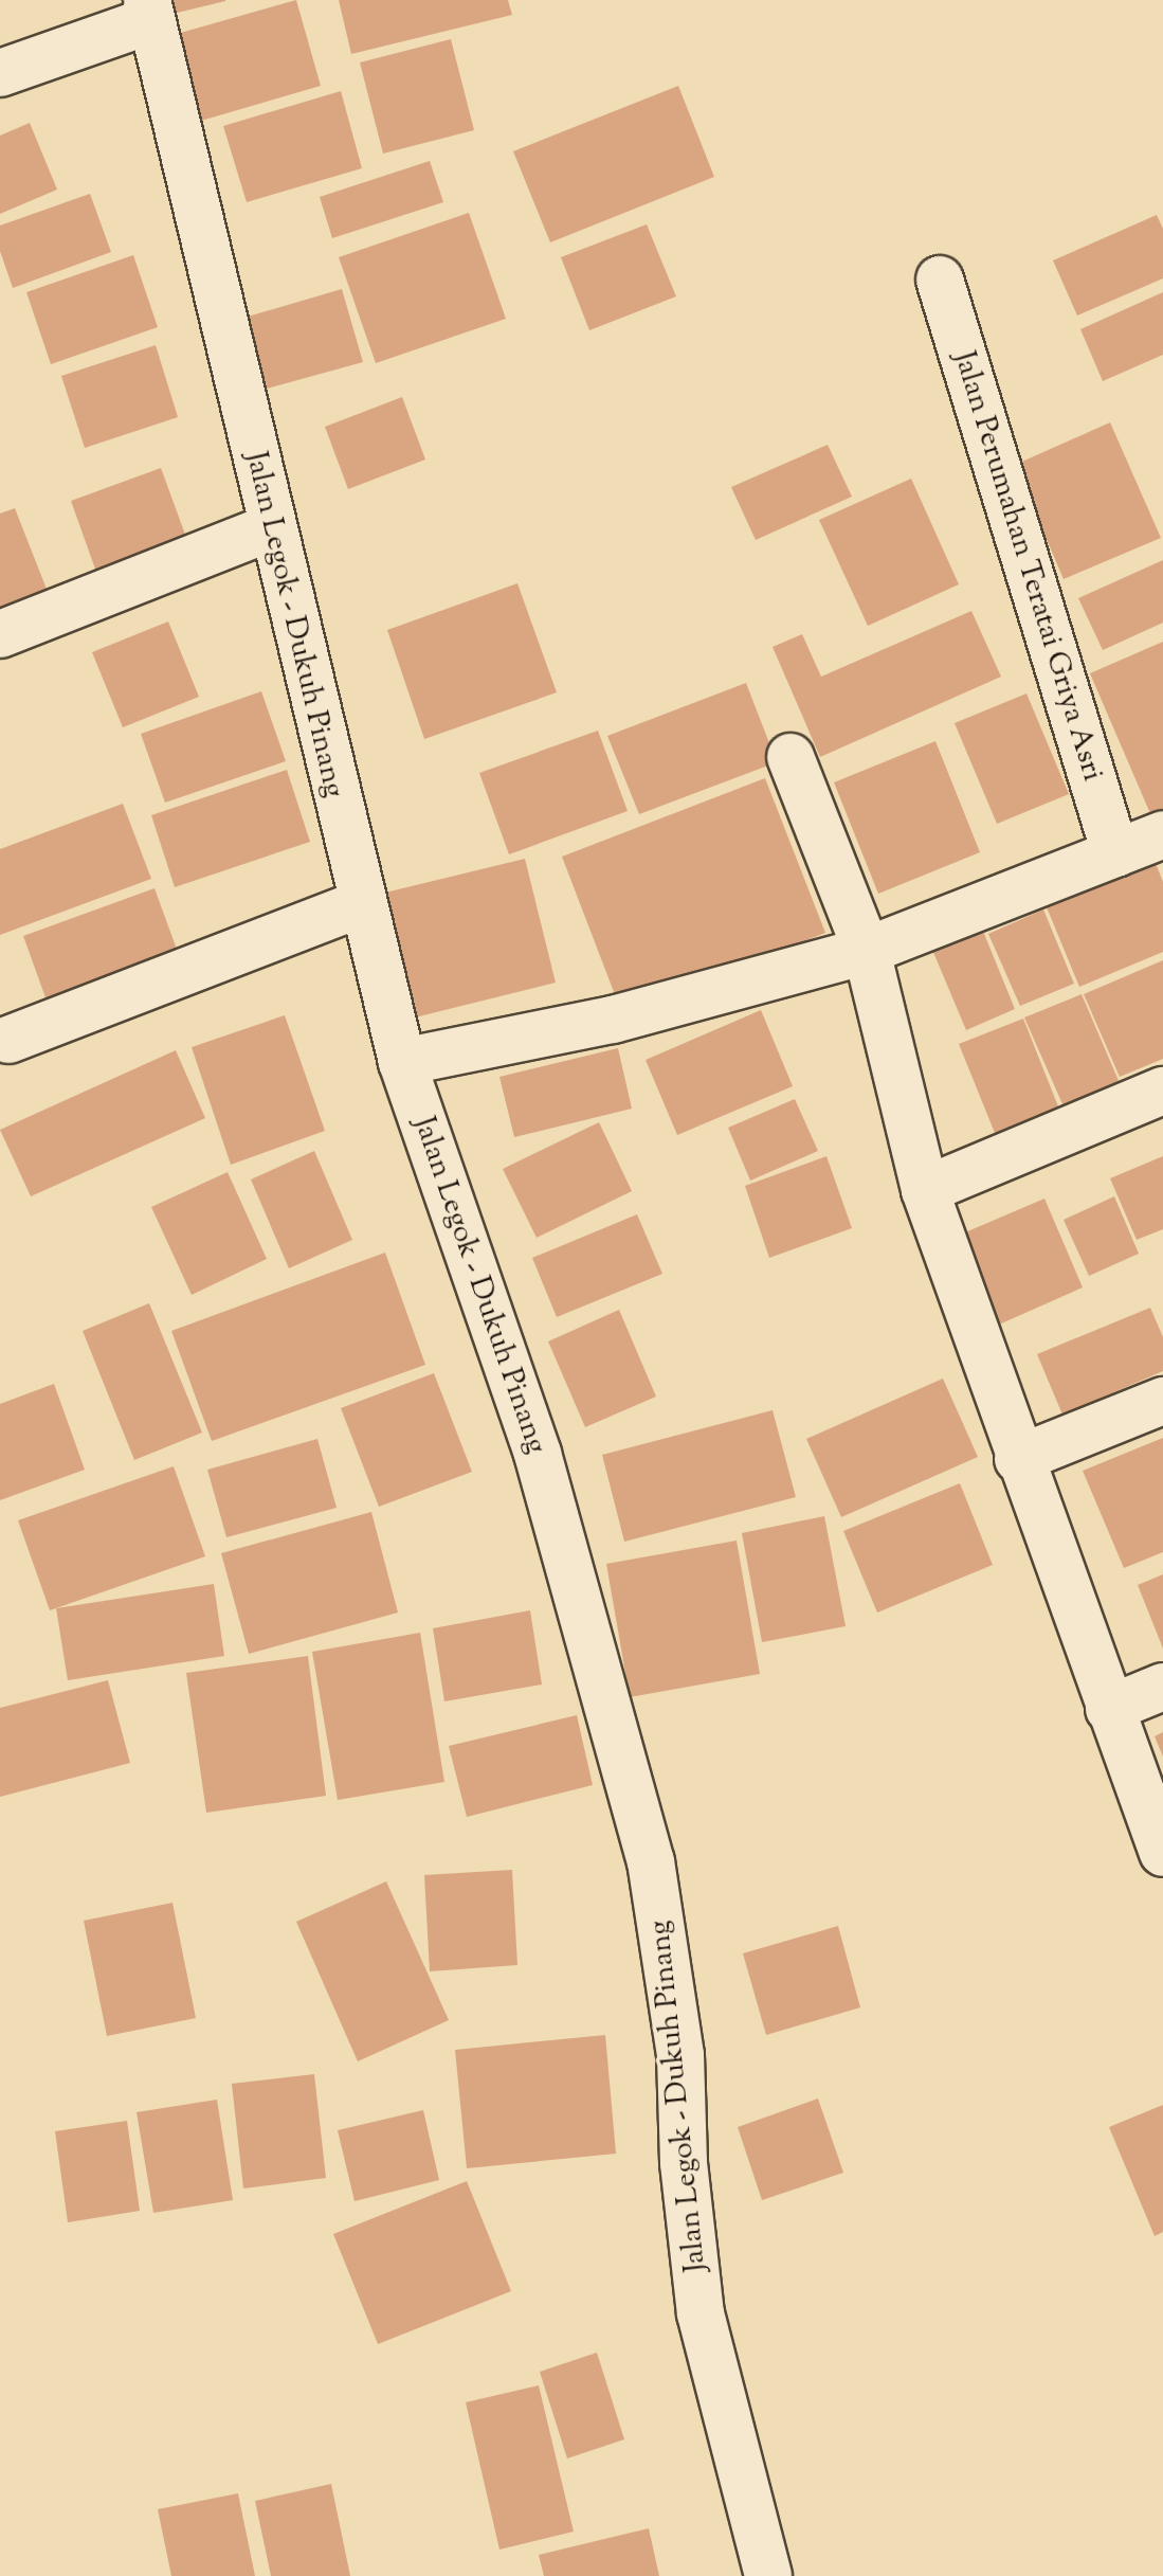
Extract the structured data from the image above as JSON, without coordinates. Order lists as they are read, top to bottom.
{
  "streets": {
    "street": ["Jalan Perumahan Teratai Griya Asri", "Jalan Legok - Dukuh Pinang"]
  }
}
